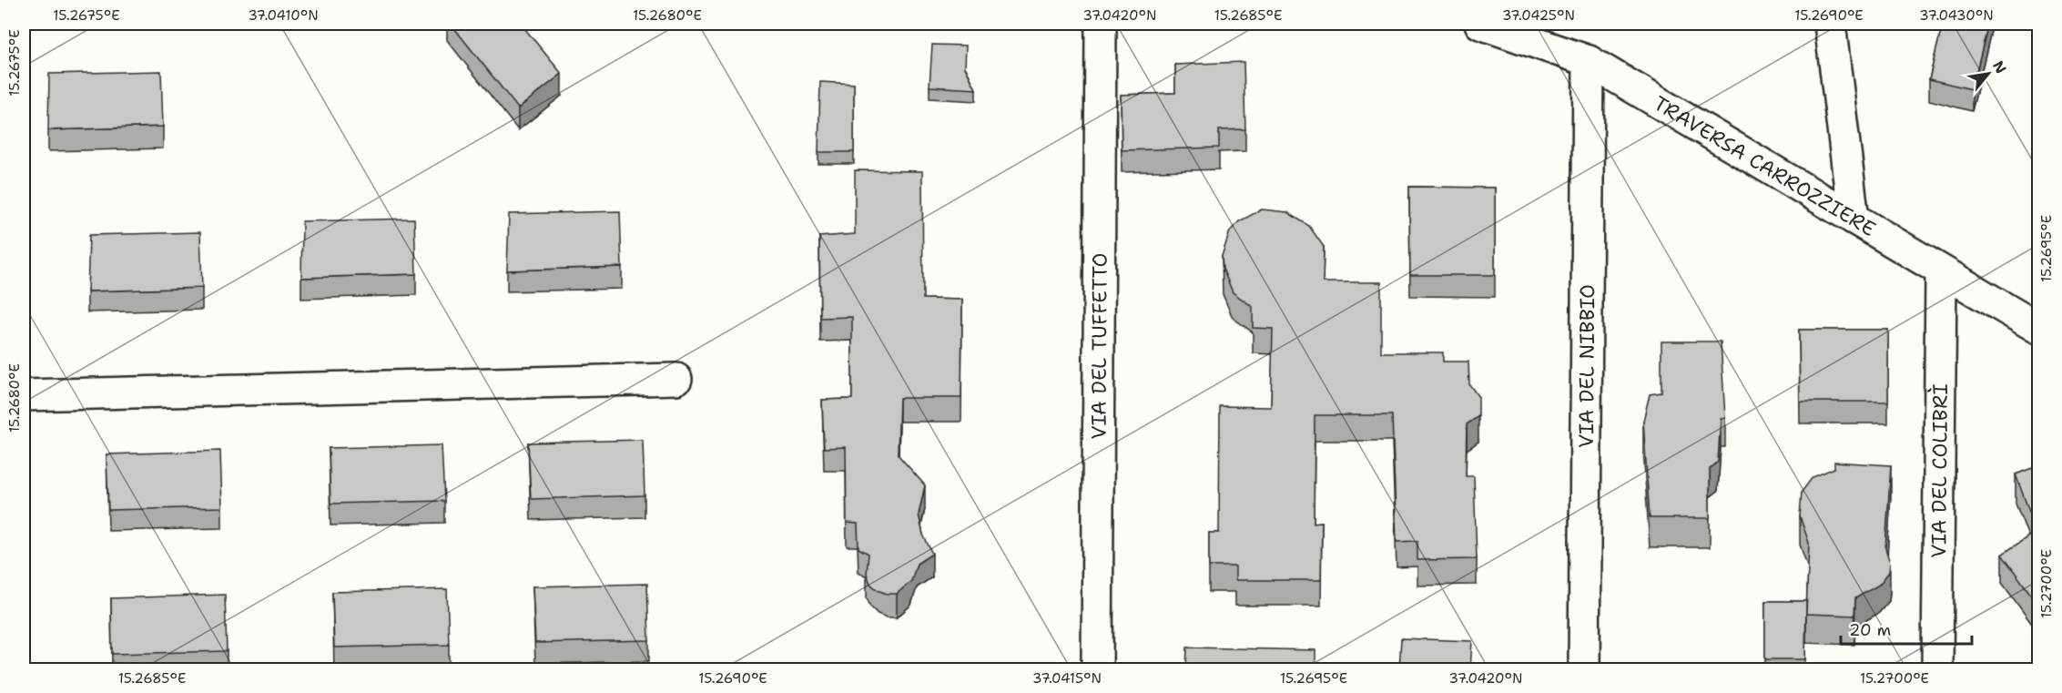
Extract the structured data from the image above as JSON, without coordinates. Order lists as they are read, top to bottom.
{
  "streets": {
    "street": [
      "TRAVERSA CARROZZIERE",
      "VIA DEL TUFFETTO",
      "VIA DEL NIBBIO",
      "VIA DEL COLIBRÌ"
    ]
  },
  "crossings": [
    ["TRAVERSA CARROZZIERE", "VIA DEL NIBBIO"],
    ["TRAVERSA CARROZZIERE", "VIA DEL COLIBRÌ"]
  ],
  "scale_bar": "20 m",
  "north": "top right",
  "coordinates": [
    "15.2675°E",
    "37.0410°N",
    "15.2680°E",
    "37.0420°N",
    "15.2685°E",
    "37.0425°N",
    "15.2690°E",
    "37.0430°N",
    "15.2695°E",
    "15.2700°E",
    "37.0415°N"
  ]
}
